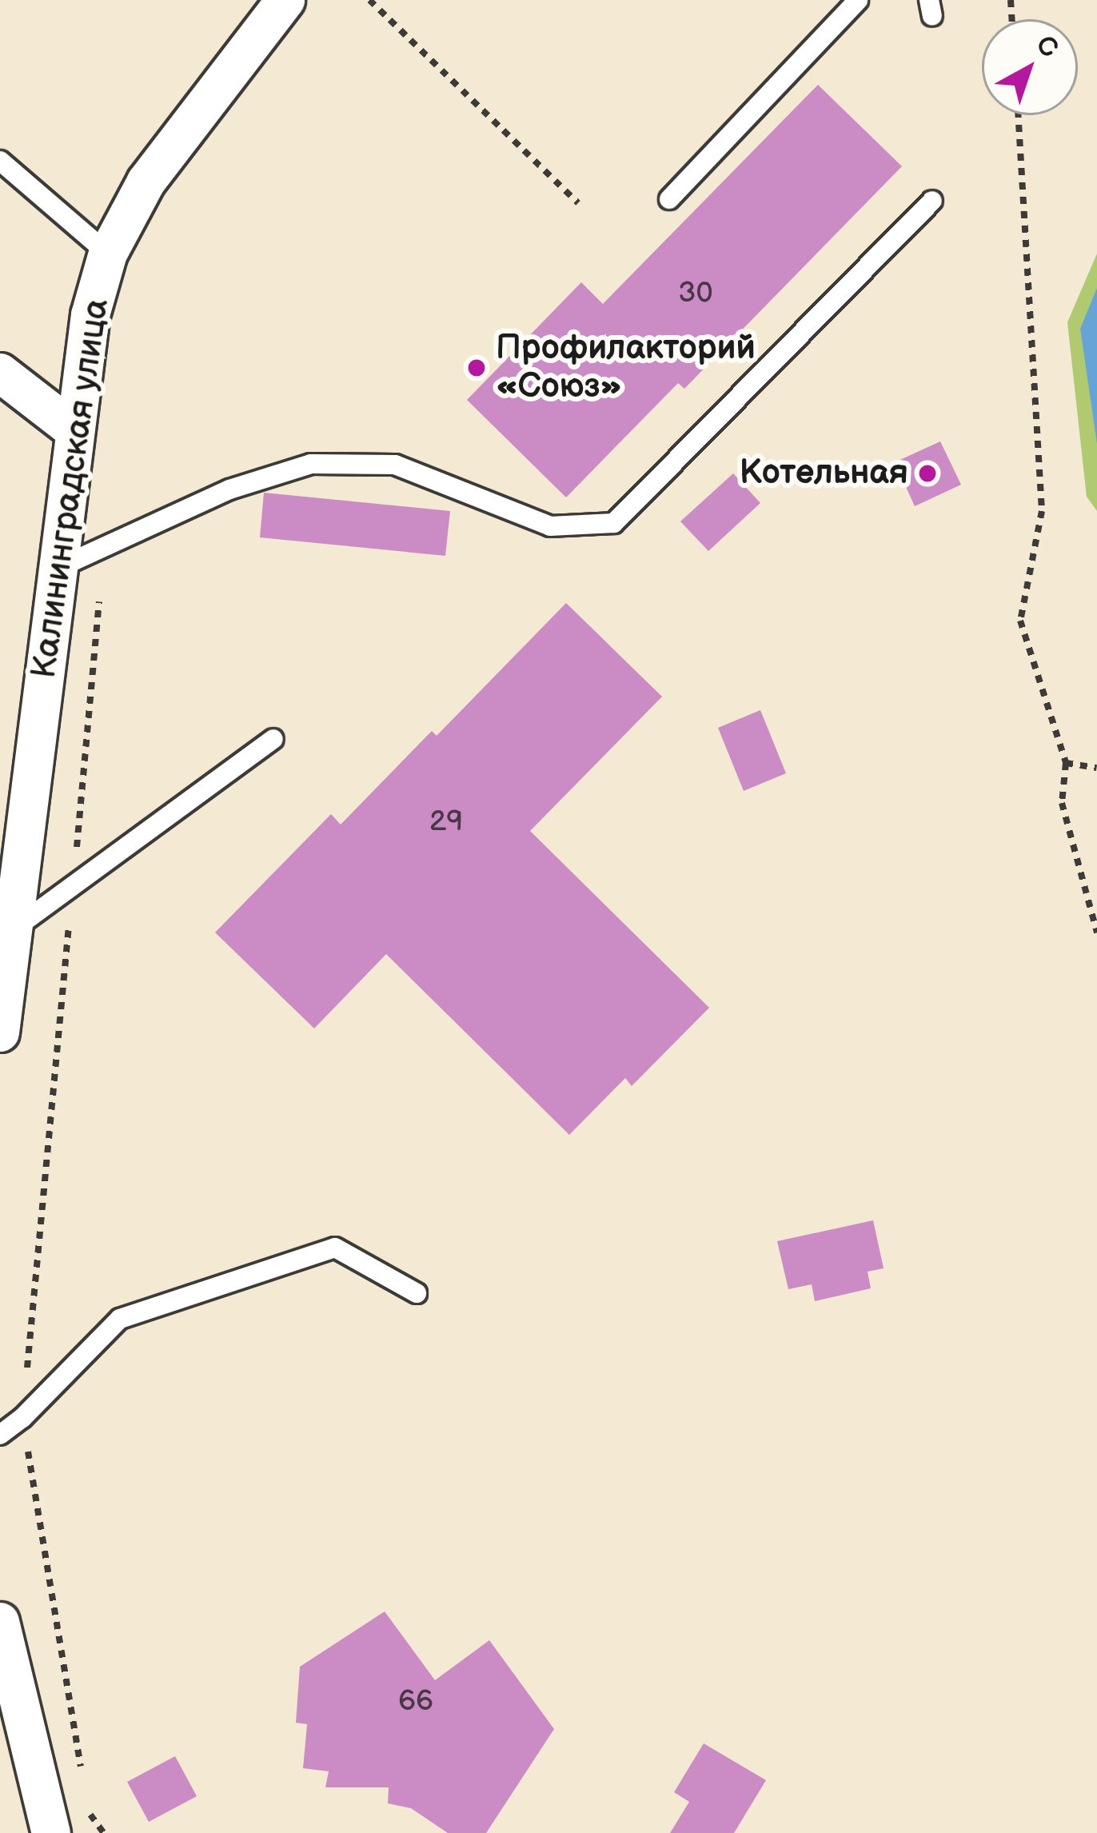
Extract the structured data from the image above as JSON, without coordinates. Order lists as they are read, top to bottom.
{
  "streets": {
    "street": ["Калининградская улица"]
  },
  "places": ["Профилакторий «Союз»", "Котельная"],
  "house_numbers": ["30", "29", "66"],
  "north": "top right"
}
